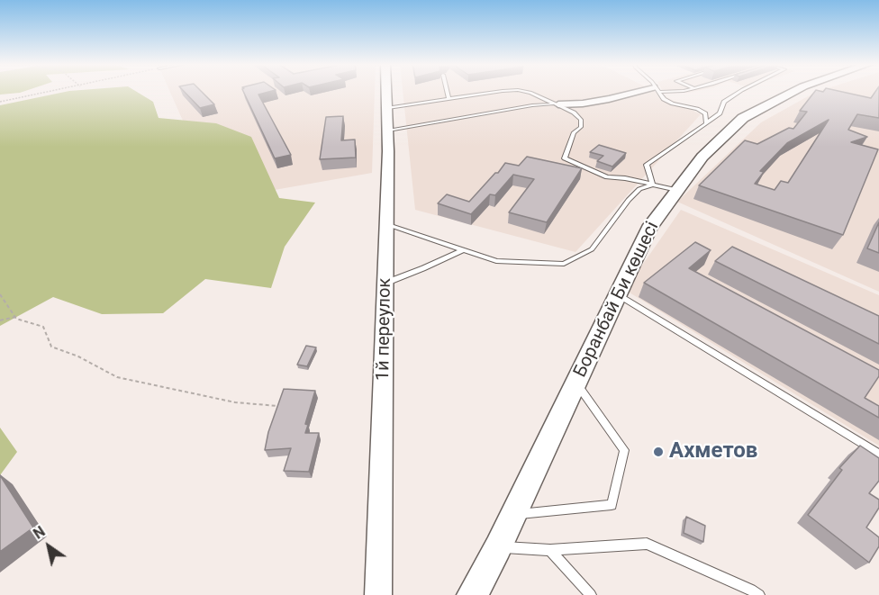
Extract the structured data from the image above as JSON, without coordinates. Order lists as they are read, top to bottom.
{
  "streets": {
    "main road": ["Боранбай Би көшесі"],
    "street": ["1й переулок"]
  },
  "places": ["Ахметов"],
  "north": "top left"
}
